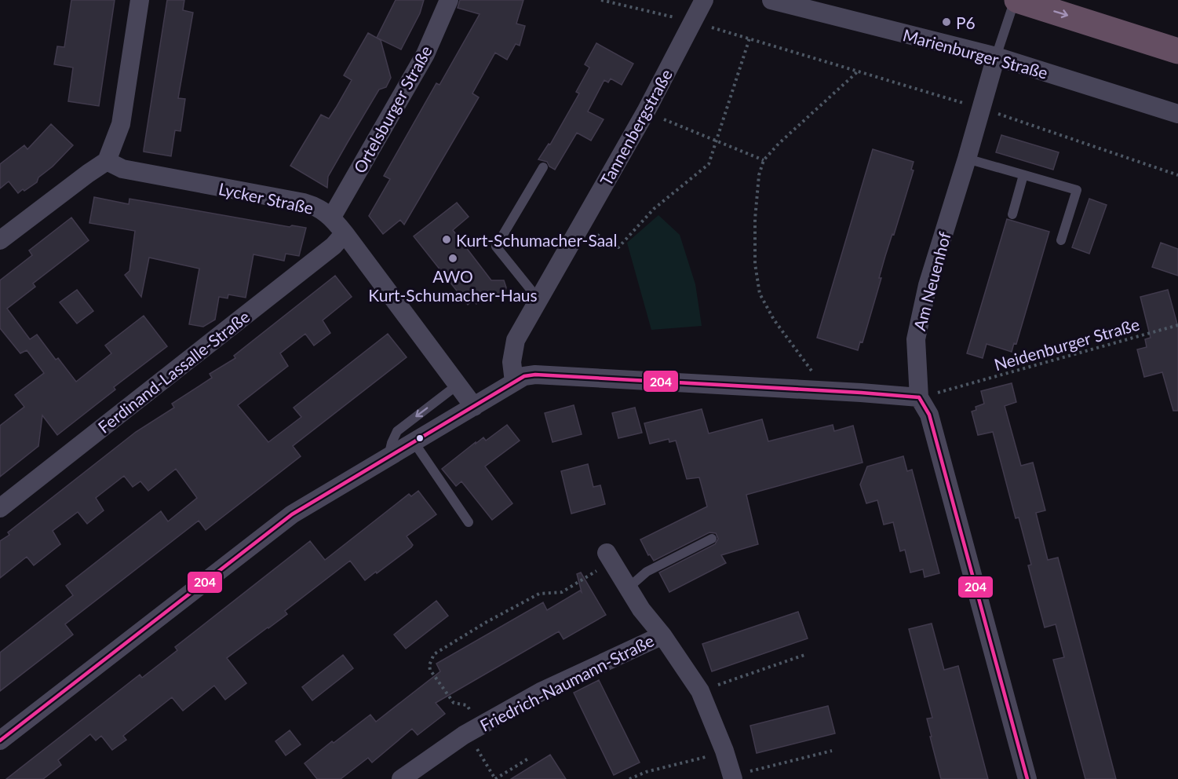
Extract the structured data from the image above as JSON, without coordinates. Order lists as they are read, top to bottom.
{
  "streets": {
    "street": [
      "Marienburger Straße",
      "Ortelsburger Straße",
      "Tannenbergstraße",
      "Lycker Straße",
      "Am Neuenhof",
      "Ferdinand-Lassalle-Straße",
      "Friedrich-Naumann-Straße"
    ],
    "path": ["Neidenburger Straße"]
  },
  "crossings": [
    ["Marienburger Straße", "Am Neuenhof"],
    ["Ortelsburger Straße", "Lycker Straße"],
    ["Lycker Straße", "Ferdinand-Lassalle-Straße"]
  ],
  "places": ["P6", "Kurt-Schumacher-Saal", "AWO Kurt-Schumacher-Haus"],
  "lines": ["transit line 204"]
}
